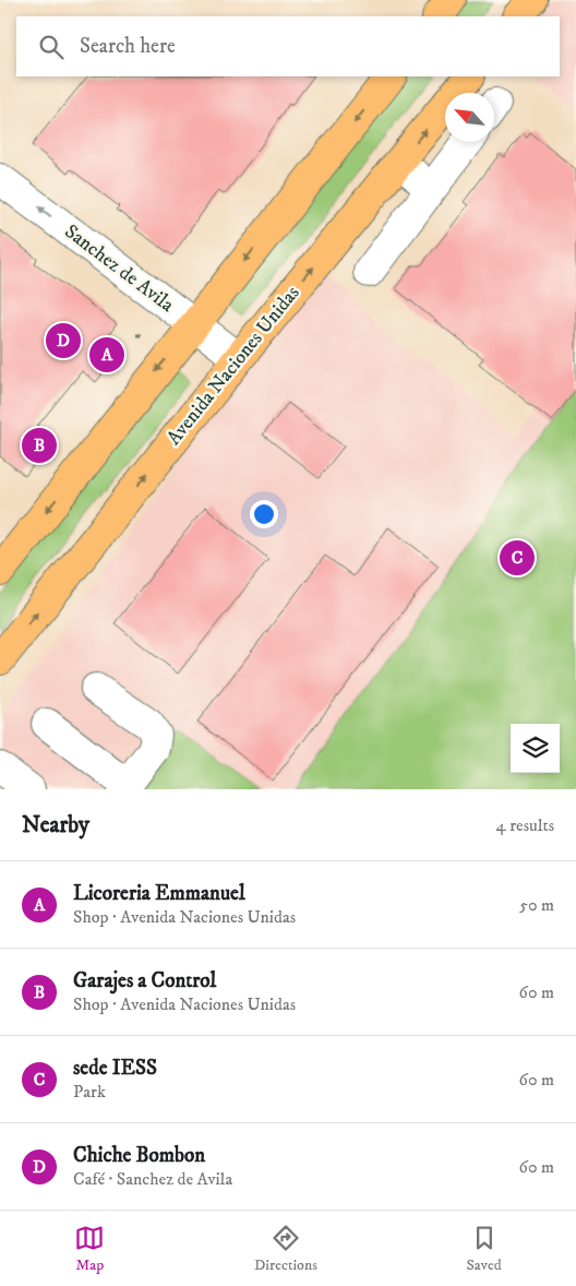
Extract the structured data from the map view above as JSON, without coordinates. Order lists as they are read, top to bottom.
{
  "streets": {
    "main road": ["Avenida Naciones Unidas"],
    "street": ["Sanchez de Avila"]
  },
  "crossings": [
    ["Sanchez de Avila", "Avenida Naciones Unidas"]
  ],
  "one_way": ["Sanchez de Avila"],
  "north": "top left",
  "page": {
    "search": "Search here",
    "pins": [
      "D",
      "A",
      "B",
      "C"
    ],
    "heading": ["Nearby", "4 results"],
    "list": [
      {
        "mark": "A",
        "name": "Licoreria Emmanuel",
        "note": "Shop · Avenida Naciones Unidas",
        "value": "50 m"
      },
      {
        "mark": "B",
        "name": "Garajes a Control",
        "note": "Shop · Avenida Naciones Unidas",
        "value": "60 m"
      },
      {
        "mark": "C",
        "name": "sede IESS",
        "note": "Park",
        "value": "60 m"
      },
      {
        "mark": "D",
        "name": "Chiche Bombon",
        "note": "Café · Sanchez de Avila",
        "value": "60 m"
      }
    ],
    "nav": ["Map", "Directions", "Saved"]
  }
}
